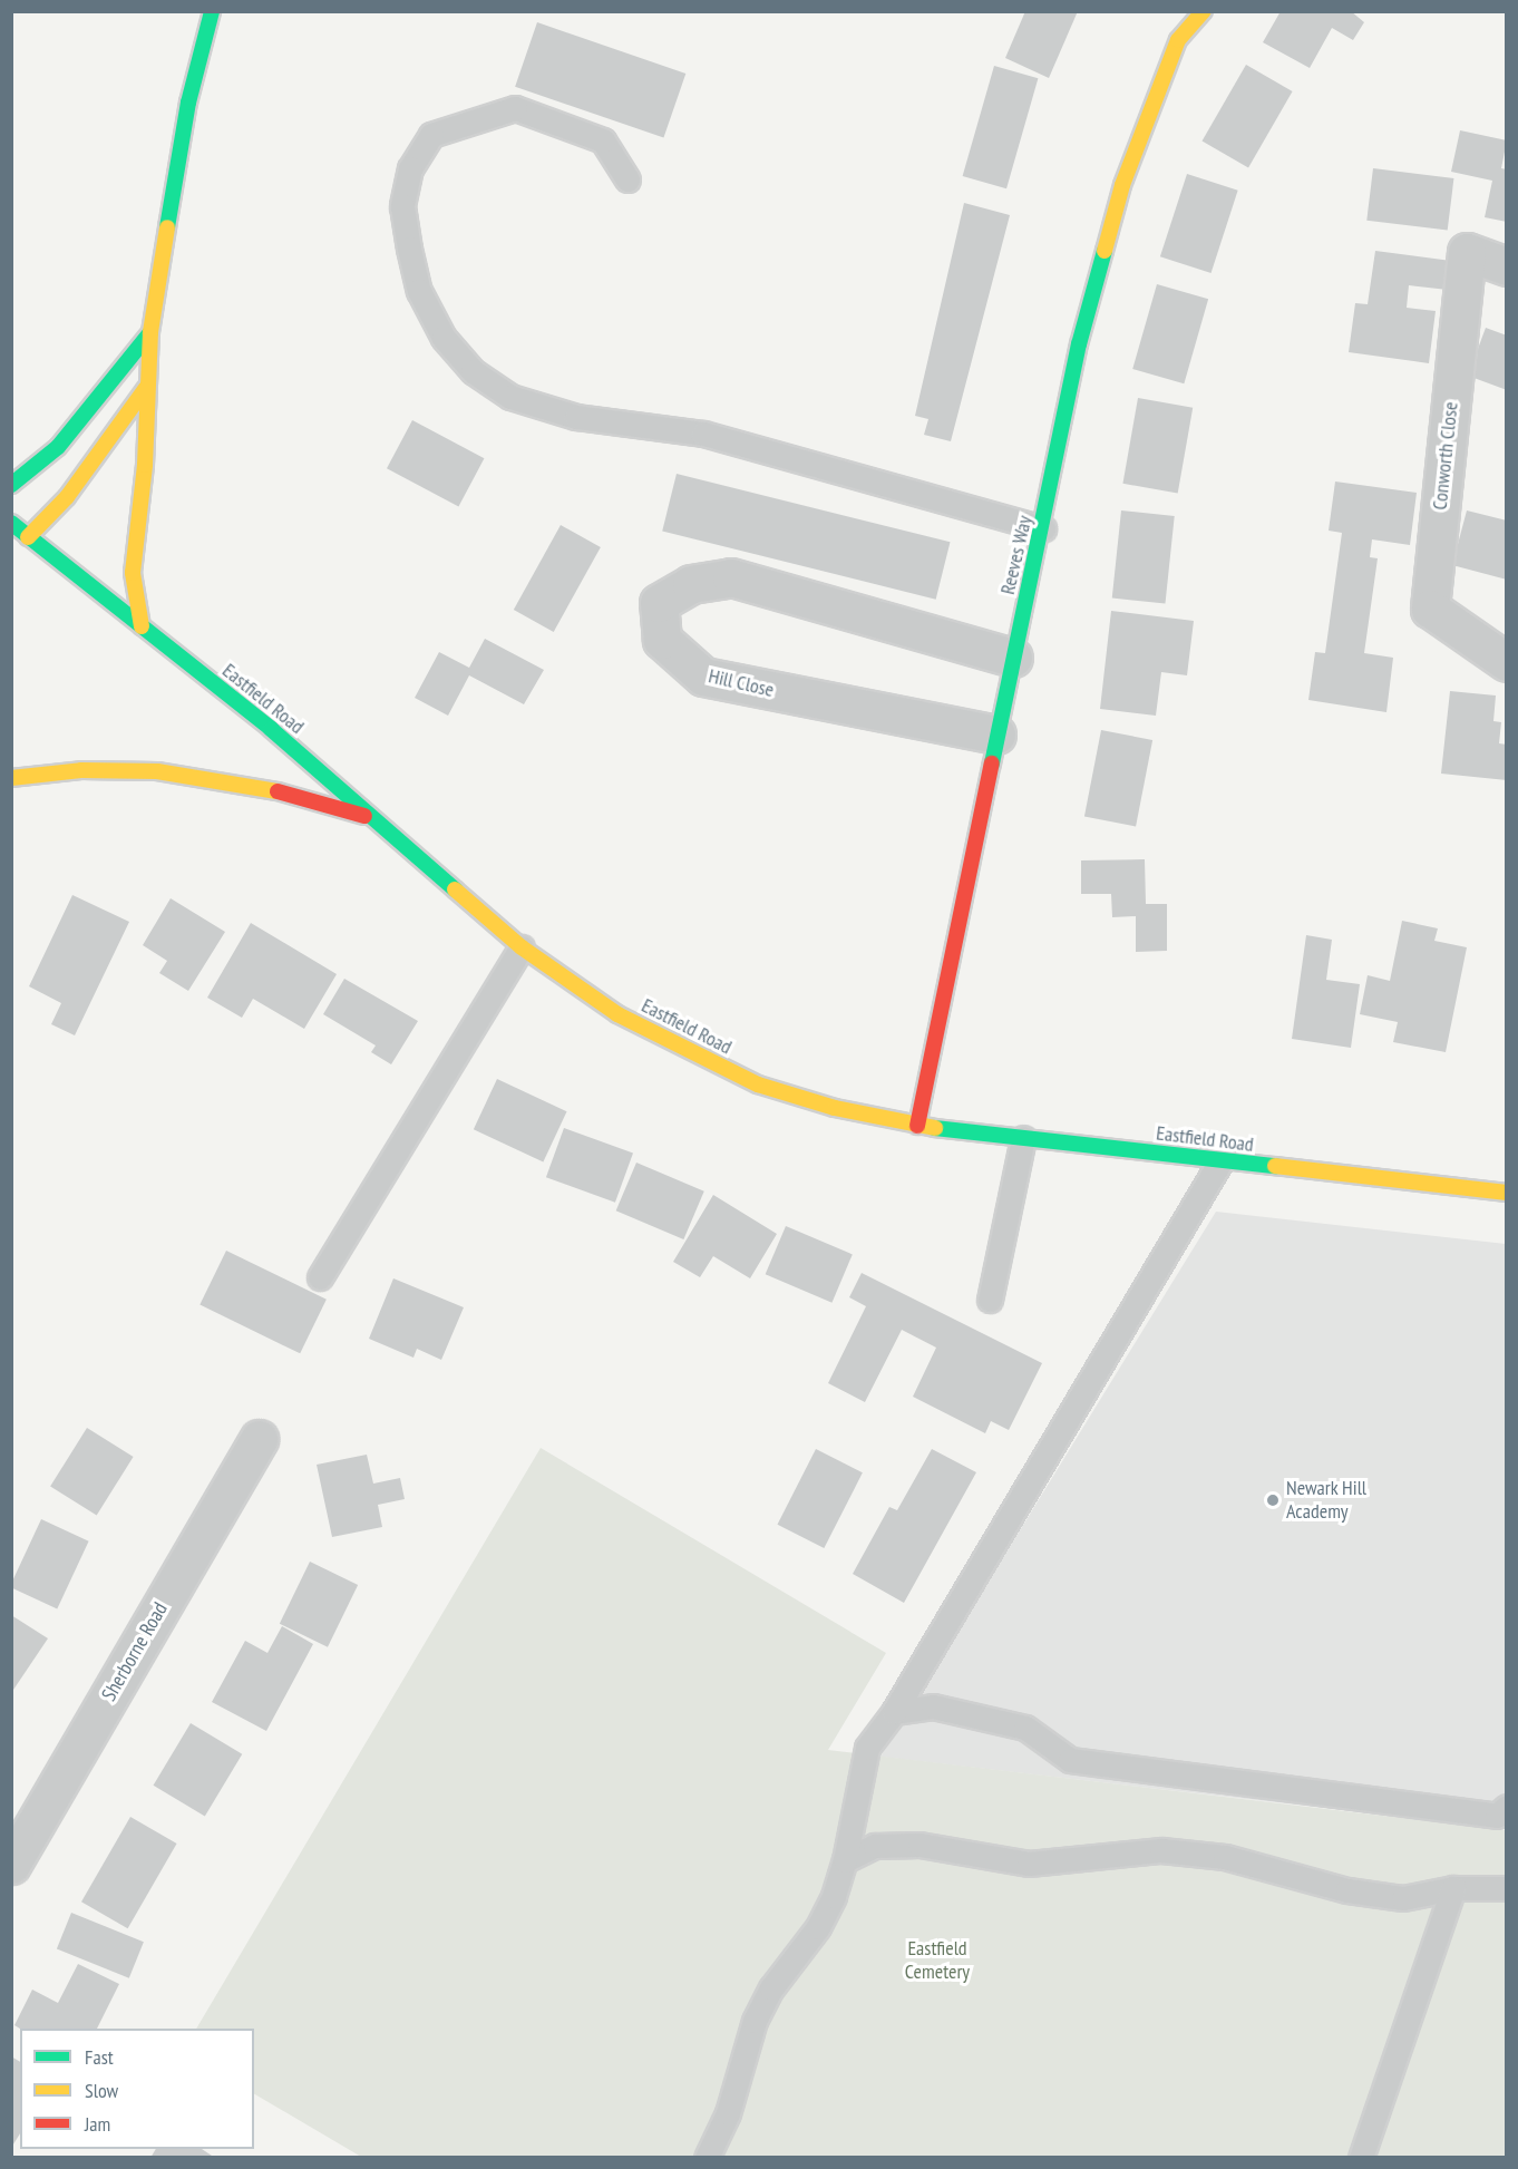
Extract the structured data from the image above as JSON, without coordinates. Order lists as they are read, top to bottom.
{
  "streets": {
    "main road": ["Reeves Way", "Eastfield Road"],
    "street": ["Conworth Close", "Hill Close", "Sherborne Road"]
  },
  "crossings": [
    ["Reeves Way", "Hill Close"],
    ["Reeves Way", "Eastfield Road"]
  ],
  "parks": ["Eastfield Cemetery"],
  "places": ["Newark Hill Academy"],
  "legend": ["Fast", "Slow", "Jam"]
}
